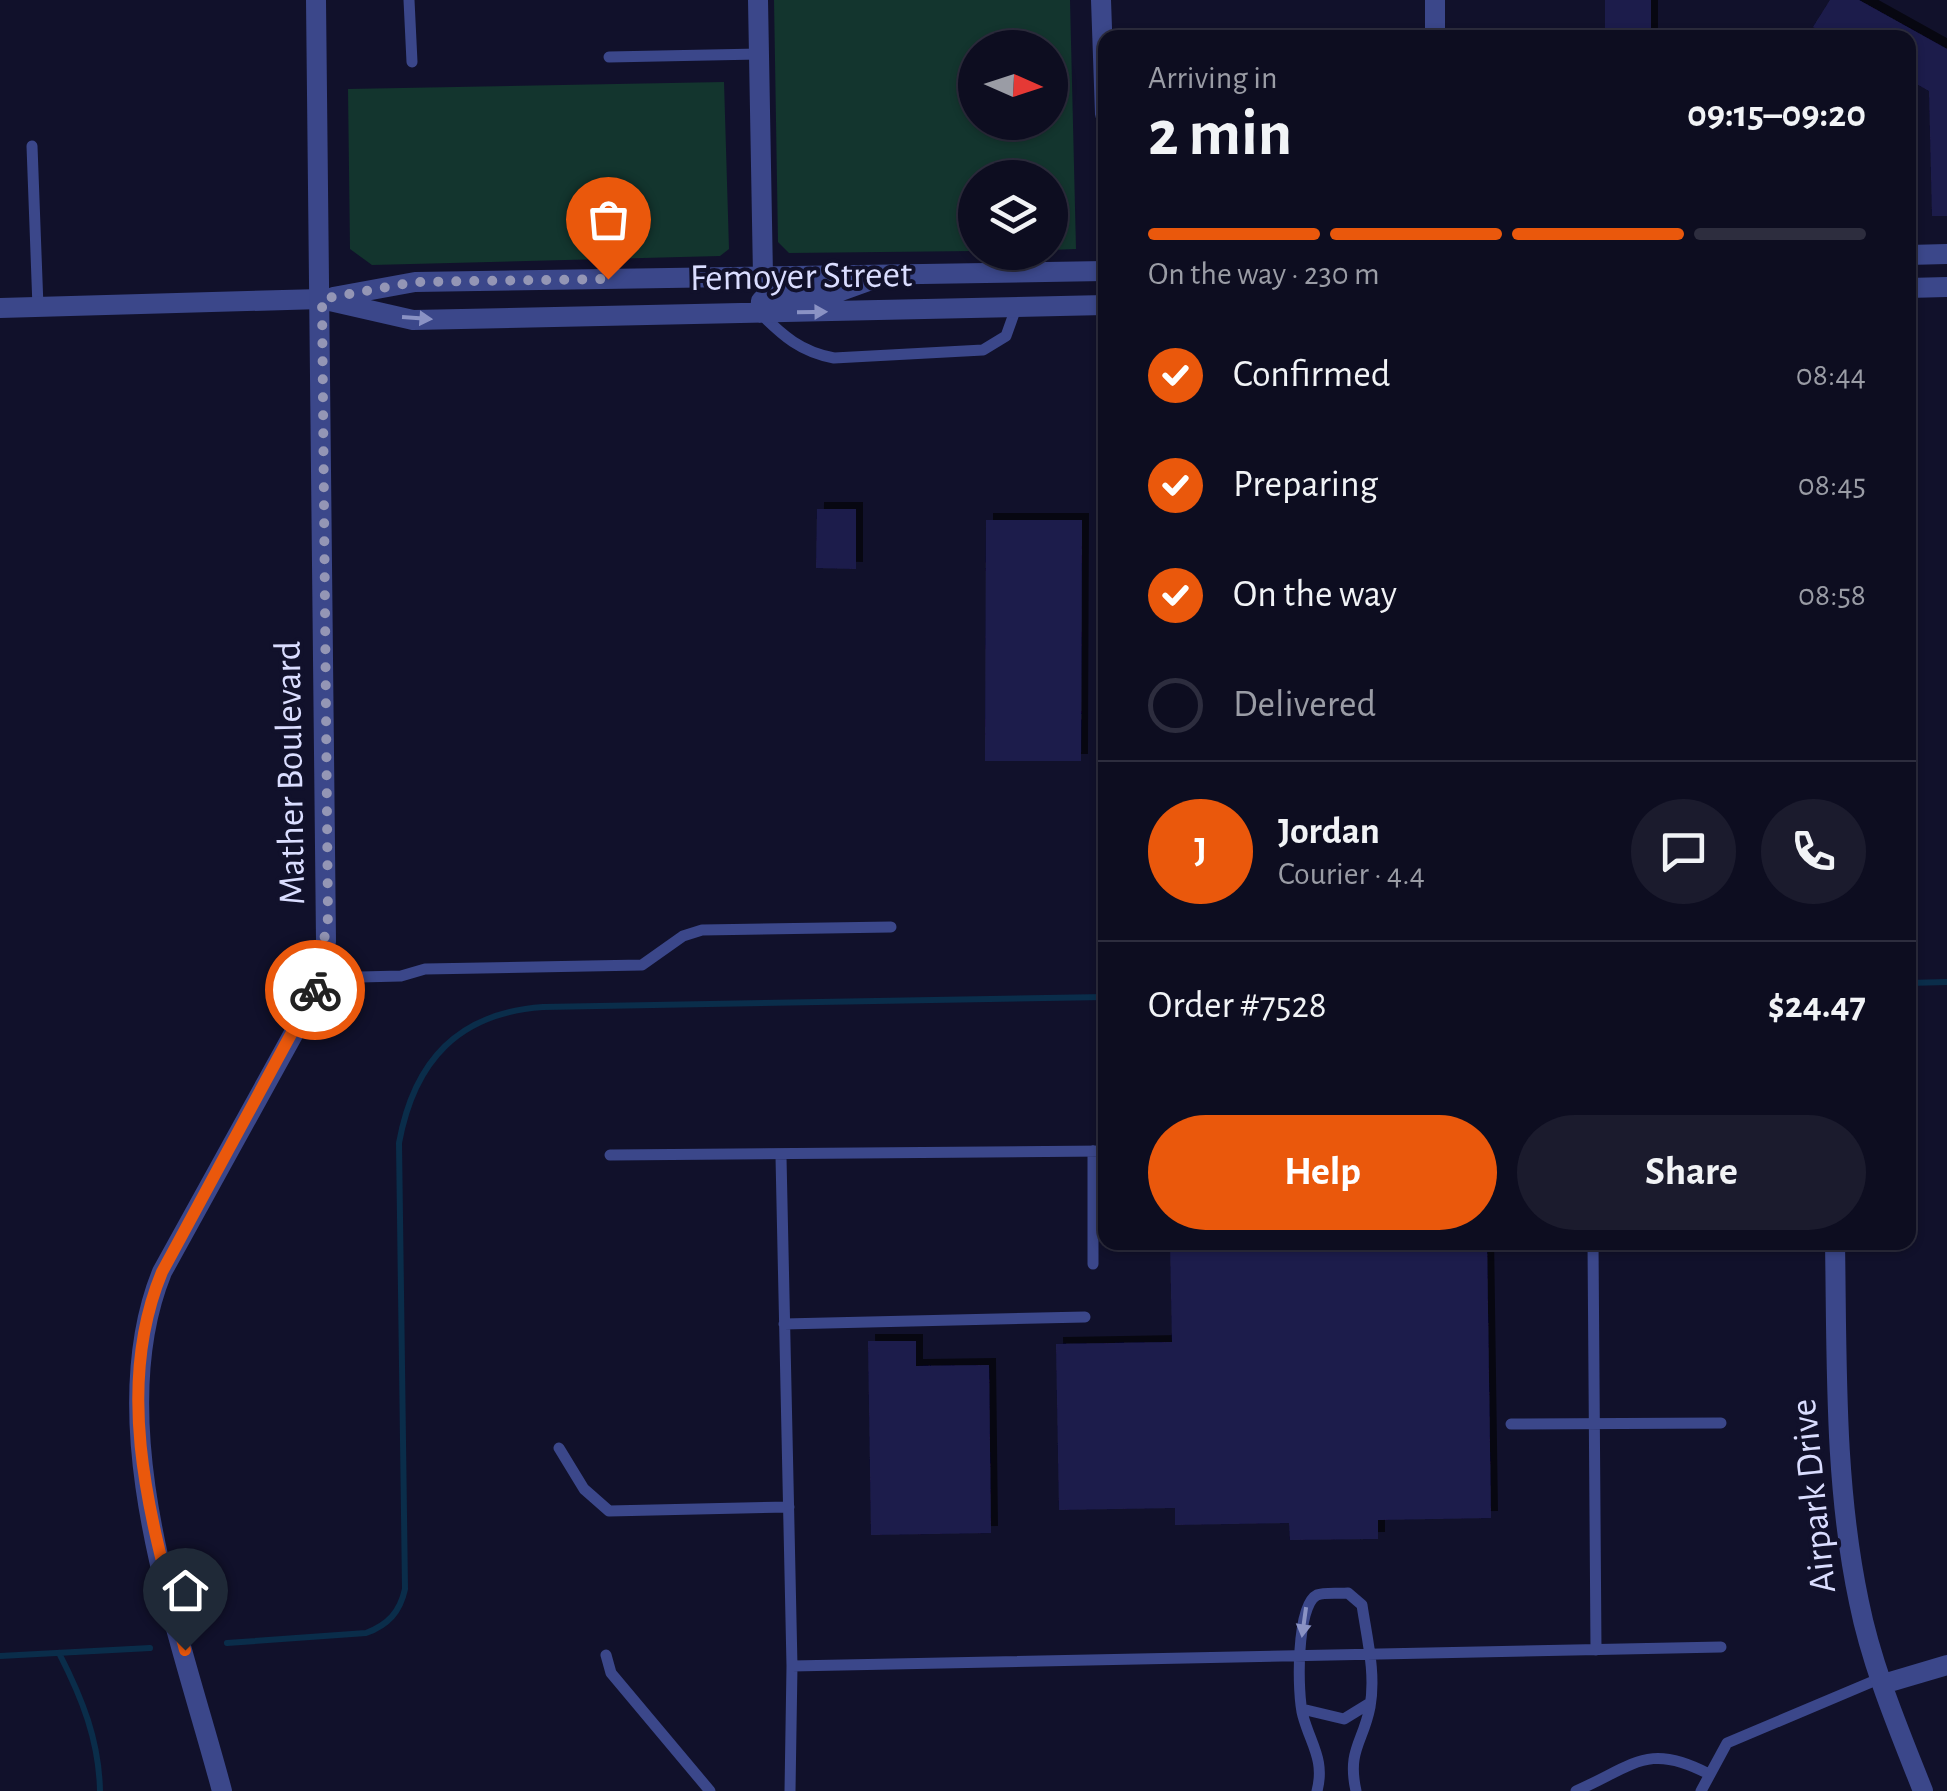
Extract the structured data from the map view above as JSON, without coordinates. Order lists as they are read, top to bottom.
{
  "streets": {
    "street": ["Femoyer Street", "Mather Boulevard", "Airpark Drive"]
  },
  "crossings": [
    ["Femoyer Street", "Mather Boulevard"]
  ],
  "north": "right",
  "page": {
    "heading": ["2 min", "Arriving in", "09:15–09:20"],
    "panel": [
      "Jordan",
      "Courier · 4.4",
      "Order #7528",
      "$24.47"
    ],
    "bar": "On the way · 230 m",
    "list": [
      ["Confirmed", "08:44"],
      ["Preparing", "08:45"],
      ["On the way", "08:58"],
      "Delivered"
    ],
    "round": "J",
    "buttons": ["Help", "Share"]
  }
}
